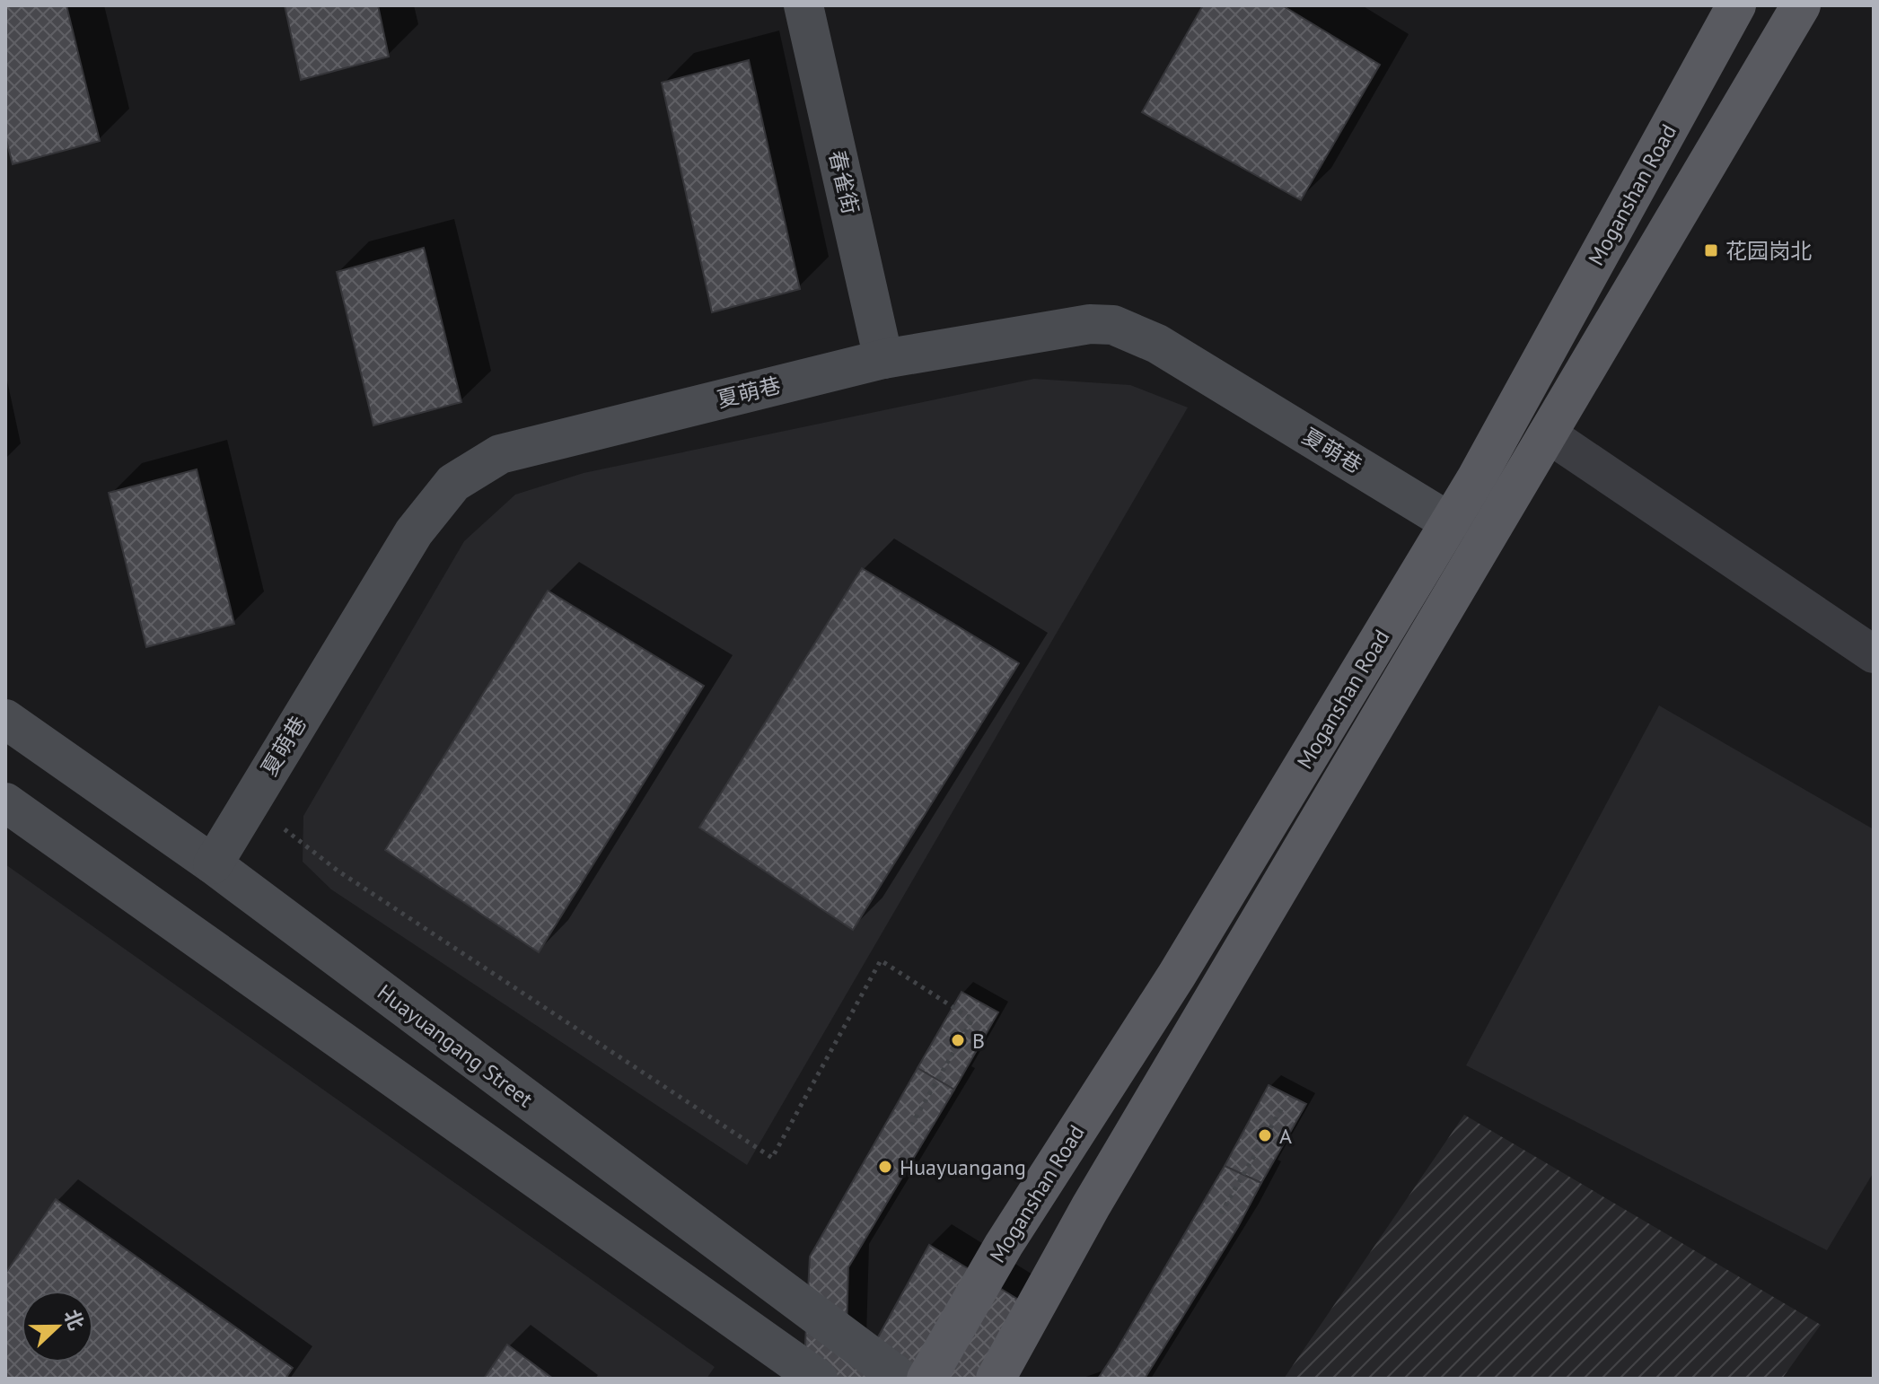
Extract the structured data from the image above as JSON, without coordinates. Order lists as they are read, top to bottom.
{
  "streets": {
    "main road": ["Moganshan Road"],
    "street": ["春雀街", "夏萌巷", "Huayuangang Street"]
  },
  "crossings": [
    ["春雀街", "夏萌巷"],
    ["Moganshan Road", "夏萌巷"],
    ["夏萌巷", "Huayuangang Street"]
  ],
  "places": {
    "transit": ["花园岗北"],
    "other": ["B", "A", "Huayuangang"]
  },
  "north": "right"
}
